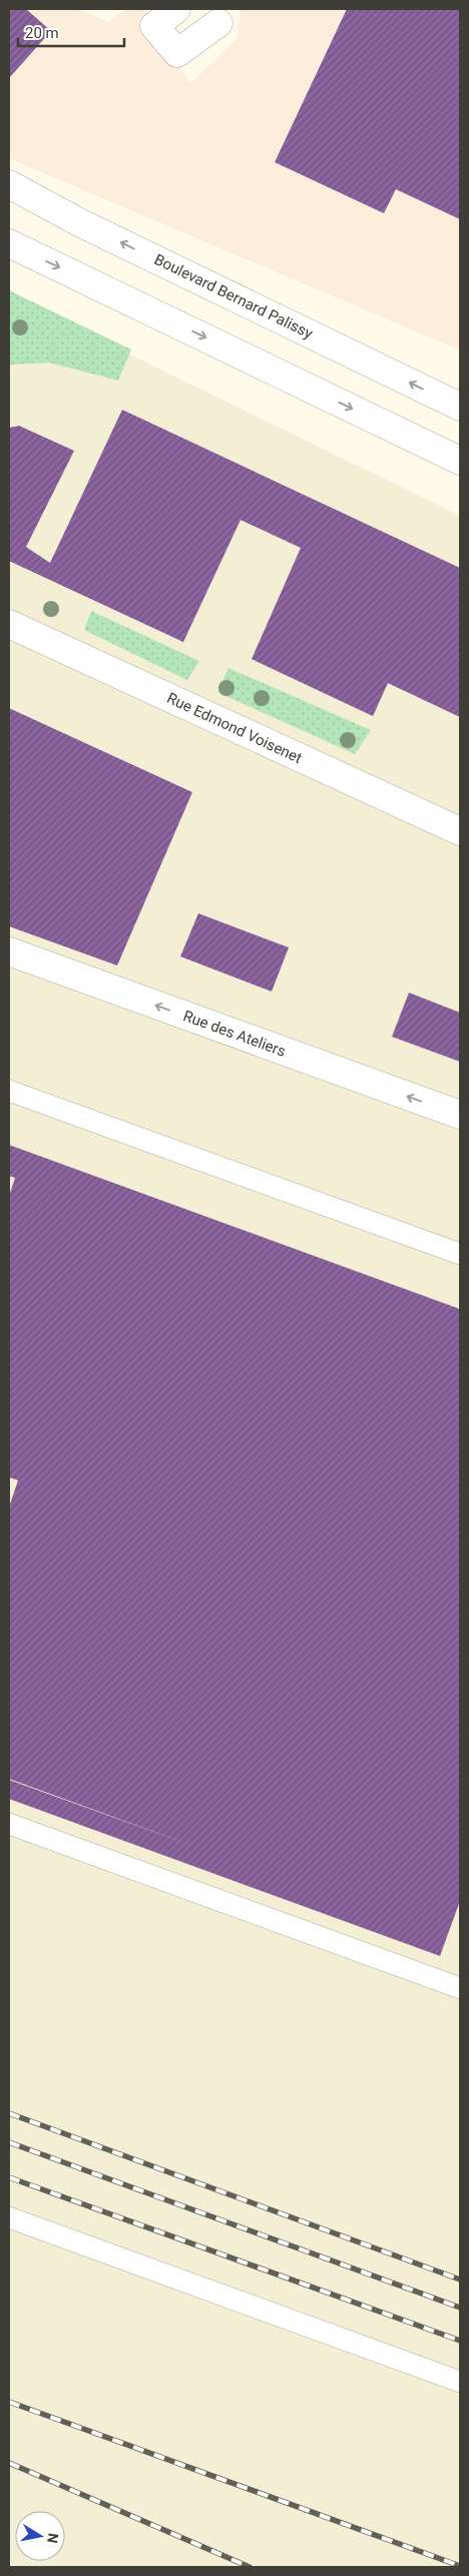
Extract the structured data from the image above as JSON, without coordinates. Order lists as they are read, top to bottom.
{
  "streets": {
    "street": ["Boulevard Bernard Palissy", "Rue Edmond Voisenet", "Rue des Ateliers"]
  },
  "one_way": ["Rue des Ateliers"],
  "scale_bar": "20 m",
  "north": "right"
}
